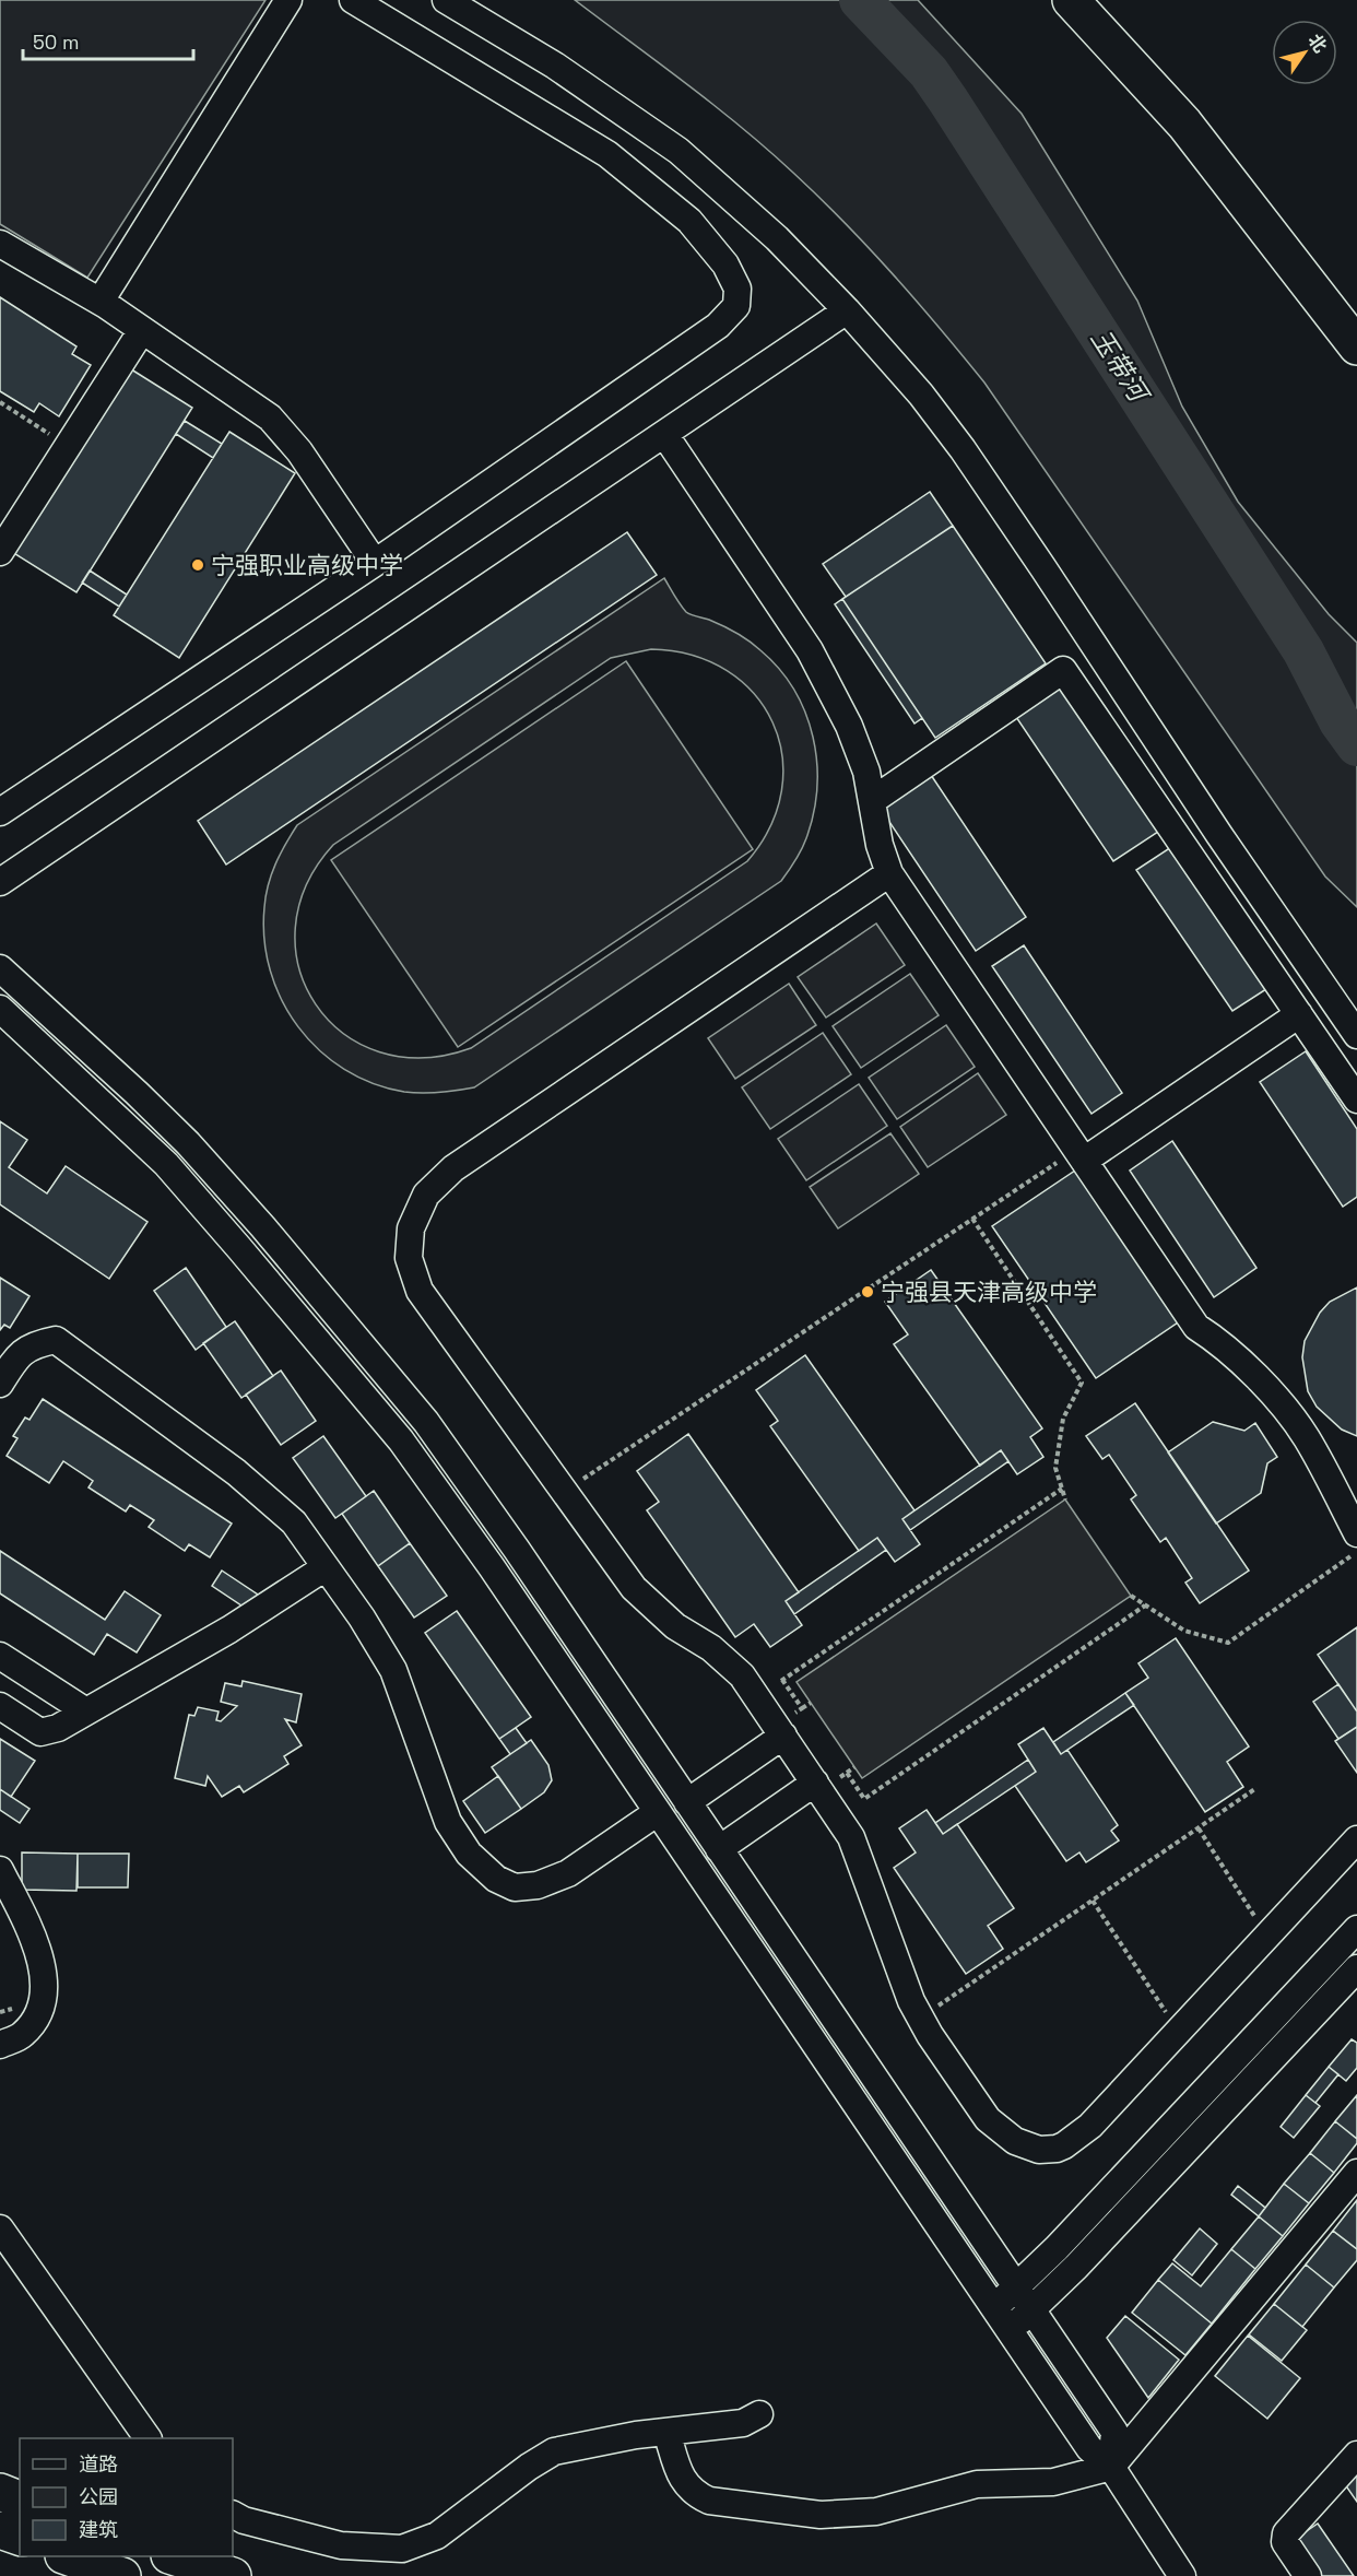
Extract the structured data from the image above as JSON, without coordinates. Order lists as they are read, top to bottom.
{
  "water": ["玉带河"],
  "places": ["宁强职业高级中学", "宁强县天津高级中学"],
  "legend": ["道路", "公园", "建筑"],
  "scale_bar": "50 m",
  "north": "top right"
}
